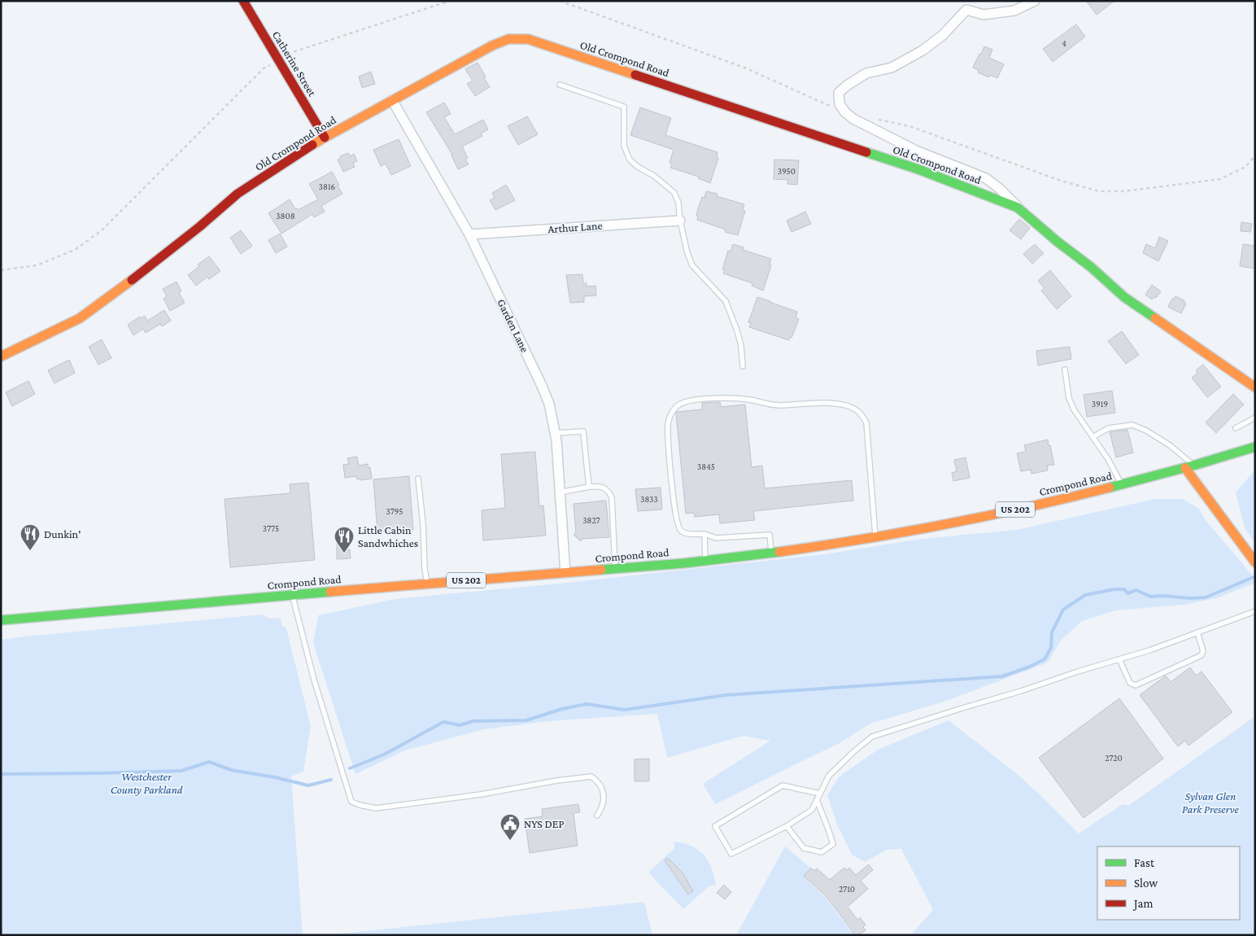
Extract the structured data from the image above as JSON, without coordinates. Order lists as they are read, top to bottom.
{
  "streets": {
    "main road": [
      "Old Crompond Road",
      "Catherine Street",
      "Crompond Road",
      "US 202"
    ],
    "street": ["Arthur Lane", "Garden Lane"]
  },
  "crossings": [
    ["Old Crompond Road", "Catherine Street"],
    ["Old Crompond Road", "Garden Lane"],
    ["Arthur Lane", "Garden Lane"],
    ["Garden Lane", "Crompond Road"]
  ],
  "parks": ["Westchester County Parkland", "Sylvan Glen Park Preserve"],
  "places": {
    "restaurant": ["Dunkin'", "Little Cabin Sandwhiches"],
    "public building": ["NYS DEP"]
  },
  "house_numbers": [
    "4",
    "3950",
    "3816",
    "3808",
    "3919",
    "3845",
    "3833",
    "3795",
    "3827",
    "3775",
    "2720",
    "2710"
  ],
  "legend": ["Fast", "Slow", "Jam"]
}
